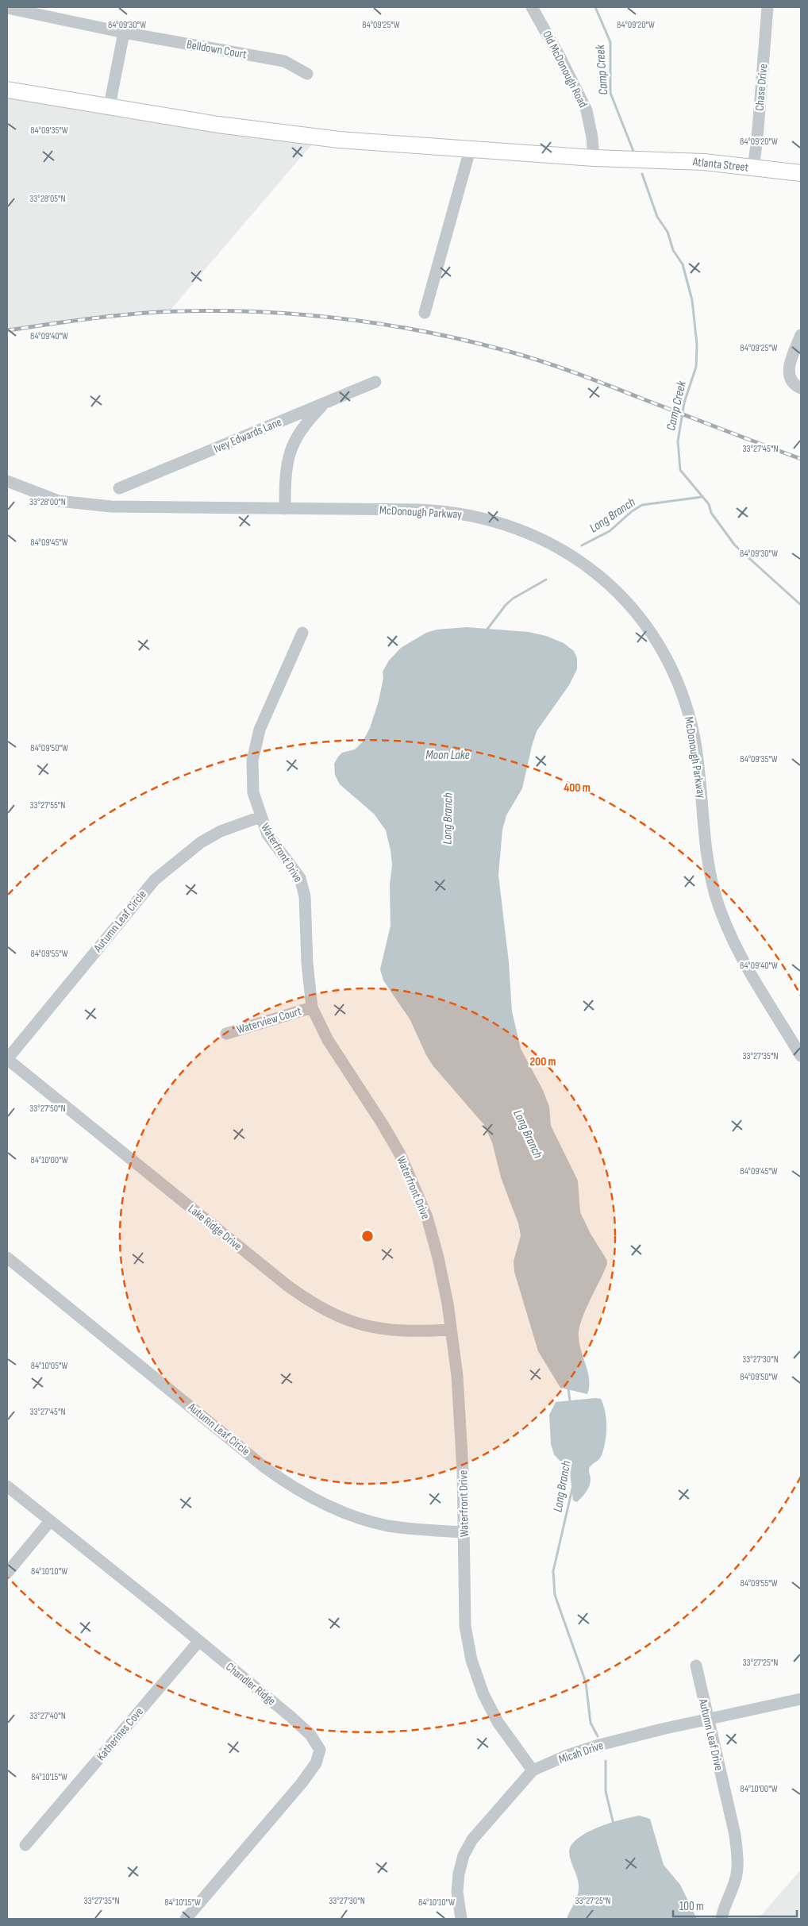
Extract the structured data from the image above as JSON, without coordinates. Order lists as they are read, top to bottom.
{
  "streets": {
    "main road": ["Atlanta Street"],
    "street": [
      "Belldown Court",
      "Old McDonough Road",
      "Chase Drive",
      "Ivey Edwards Lane",
      "McDonough Parkway",
      "Waterfront Drive",
      "Autumn Leaf Circle",
      "Waterview Court",
      "Lake Ridge Drive",
      "Chandler Ridge",
      "Katherines Cove",
      "Autumn Leaf Drive",
      "Micah Drive"
    ]
  },
  "crossings": [
    ["Old McDonough Road", "Atlanta Street"],
    ["Chase Drive", "Atlanta Street"],
    ["Waterfront Drive", "Autumn Leaf Circle"],
    ["Waterfront Drive", "Waterview Court"],
    ["Waterfront Drive", "Lake Ridge Drive"],
    ["Waterfront Drive", "Micah Drive"],
    ["Autumn Leaf Circle", "Lake Ridge Drive"],
    ["Chandler Ridge", "Katherines Cove"],
    ["Autumn Leaf Drive", "Micah Drive"]
  ],
  "water": ["Camp Creek", "Long Branch", "Moon Lake"],
  "scale_bar": "100 m",
  "coordinates": [
    "84°09'30\"W",
    "84°09'25\"W",
    "84°09'20\"W",
    "84°09'35\"W",
    "33°28'05\"N",
    "84°09'40\"W",
    "33°27'45\"N",
    "33°28'00\"N",
    "84°09'45\"W",
    "84°09'50\"W",
    "33°27'55\"N",
    "84°09'55\"W",
    "33°27'35\"N",
    "33°27'50\"N",
    "84°10'00\"W",
    "33°27'30\"N",
    "84°10'05\"W",
    "84°10'10\"W",
    "33°27'25\"N",
    "33°27'40\"N",
    "84°10'15\"W"
  ],
  "rings": ["400 m", "200 m"]
}
